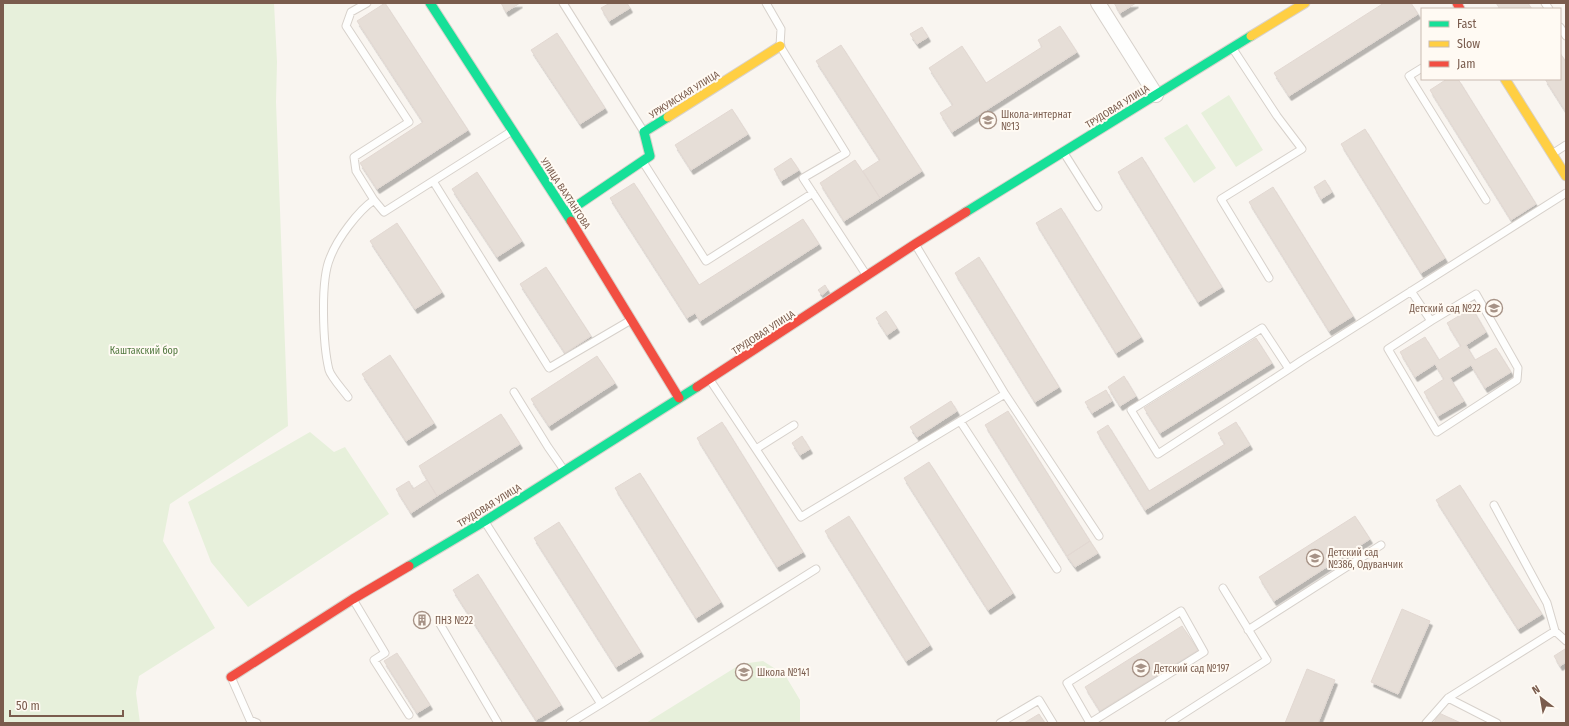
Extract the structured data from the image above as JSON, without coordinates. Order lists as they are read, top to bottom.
{
  "streets": {
    "street": ["УРЖУМСКАЯ УЛИЦА", "ТРУДОВАЯ УЛИЦА", "УЛИЦА ВАХТАНГОВА"]
  },
  "crossings": [
    ["ТРУДОВАЯ УЛИЦА", "УЛИЦА ВАХТАНГОВА"]
  ],
  "parks": ["Каштакский бор"],
  "places": {
    "school or university": [
      "Школа-интернат №13",
      "Детский сад №22",
      "Детский сад №386, Одуванчик",
      "Детский сад №197",
      "Школа №141"
    ],
    "building": ["ПНЗ №22"]
  },
  "legend": ["Fast", "Slow", "Jam"],
  "scale_bar": "50 m",
  "north": "top left"
}
